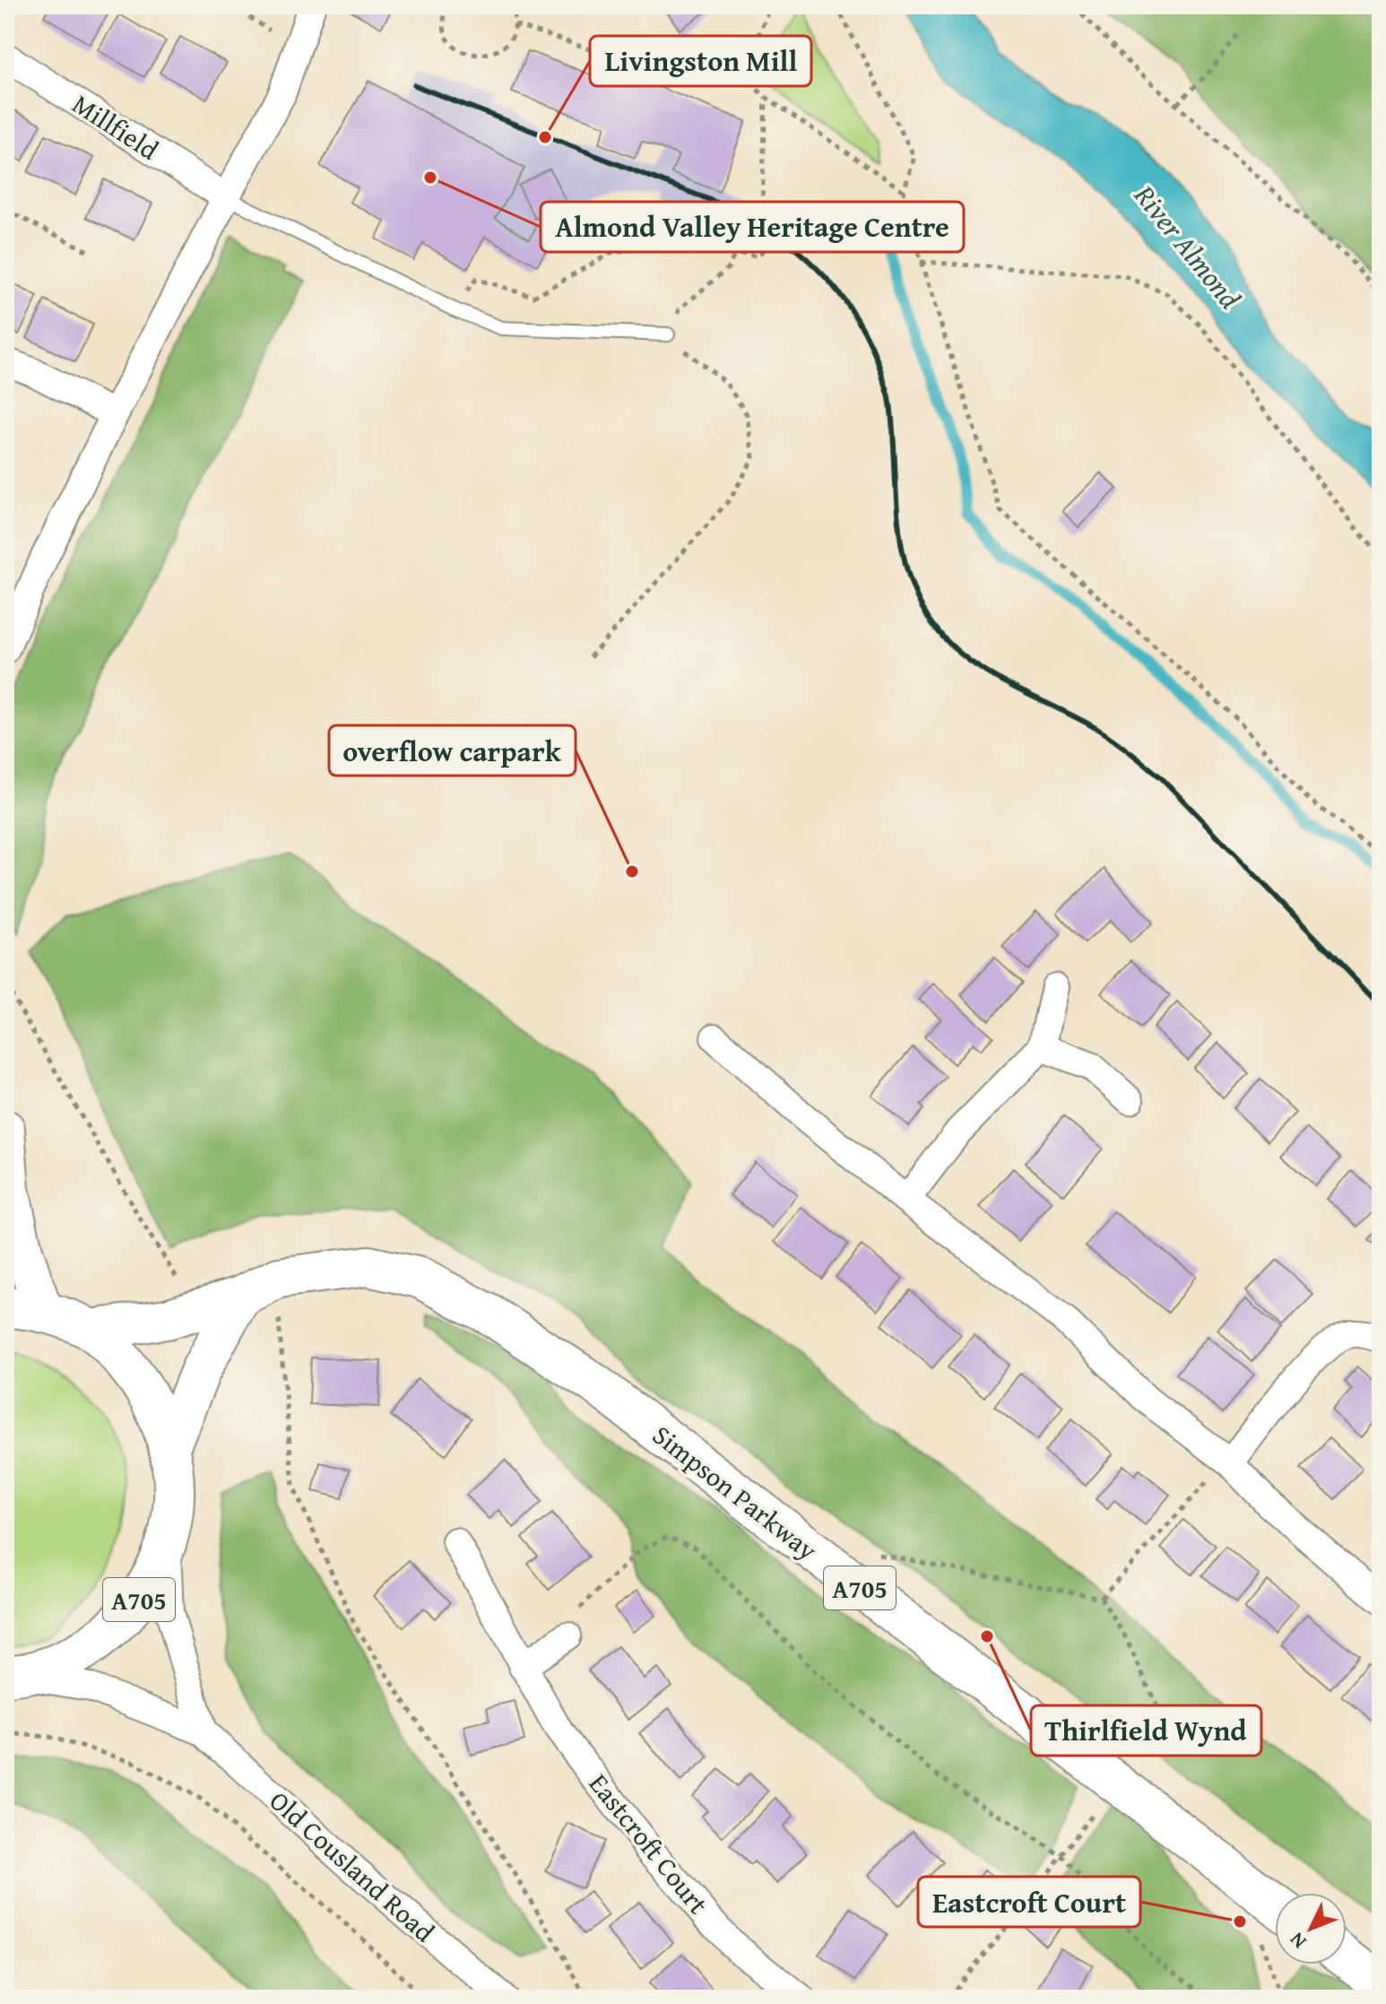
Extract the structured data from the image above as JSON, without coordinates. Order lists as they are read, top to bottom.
{
  "streets": {
    "main road": ["Simpson Parkway", "A705"],
    "street": ["Millfield", "Eastcroft Court", "Old Cousland Road"]
  },
  "crossings": [
    ["Simpson Parkway", "A705"],
    ["A705", "Old Cousland Road"]
  ],
  "water": ["River Almond"],
  "places": [
    "Livingston Mill",
    "Almond Valley Heritage Centre",
    "overflow carpark",
    "Thirlfield Wynd",
    "Eastcroft Court"
  ],
  "north": "bottom left"
}
